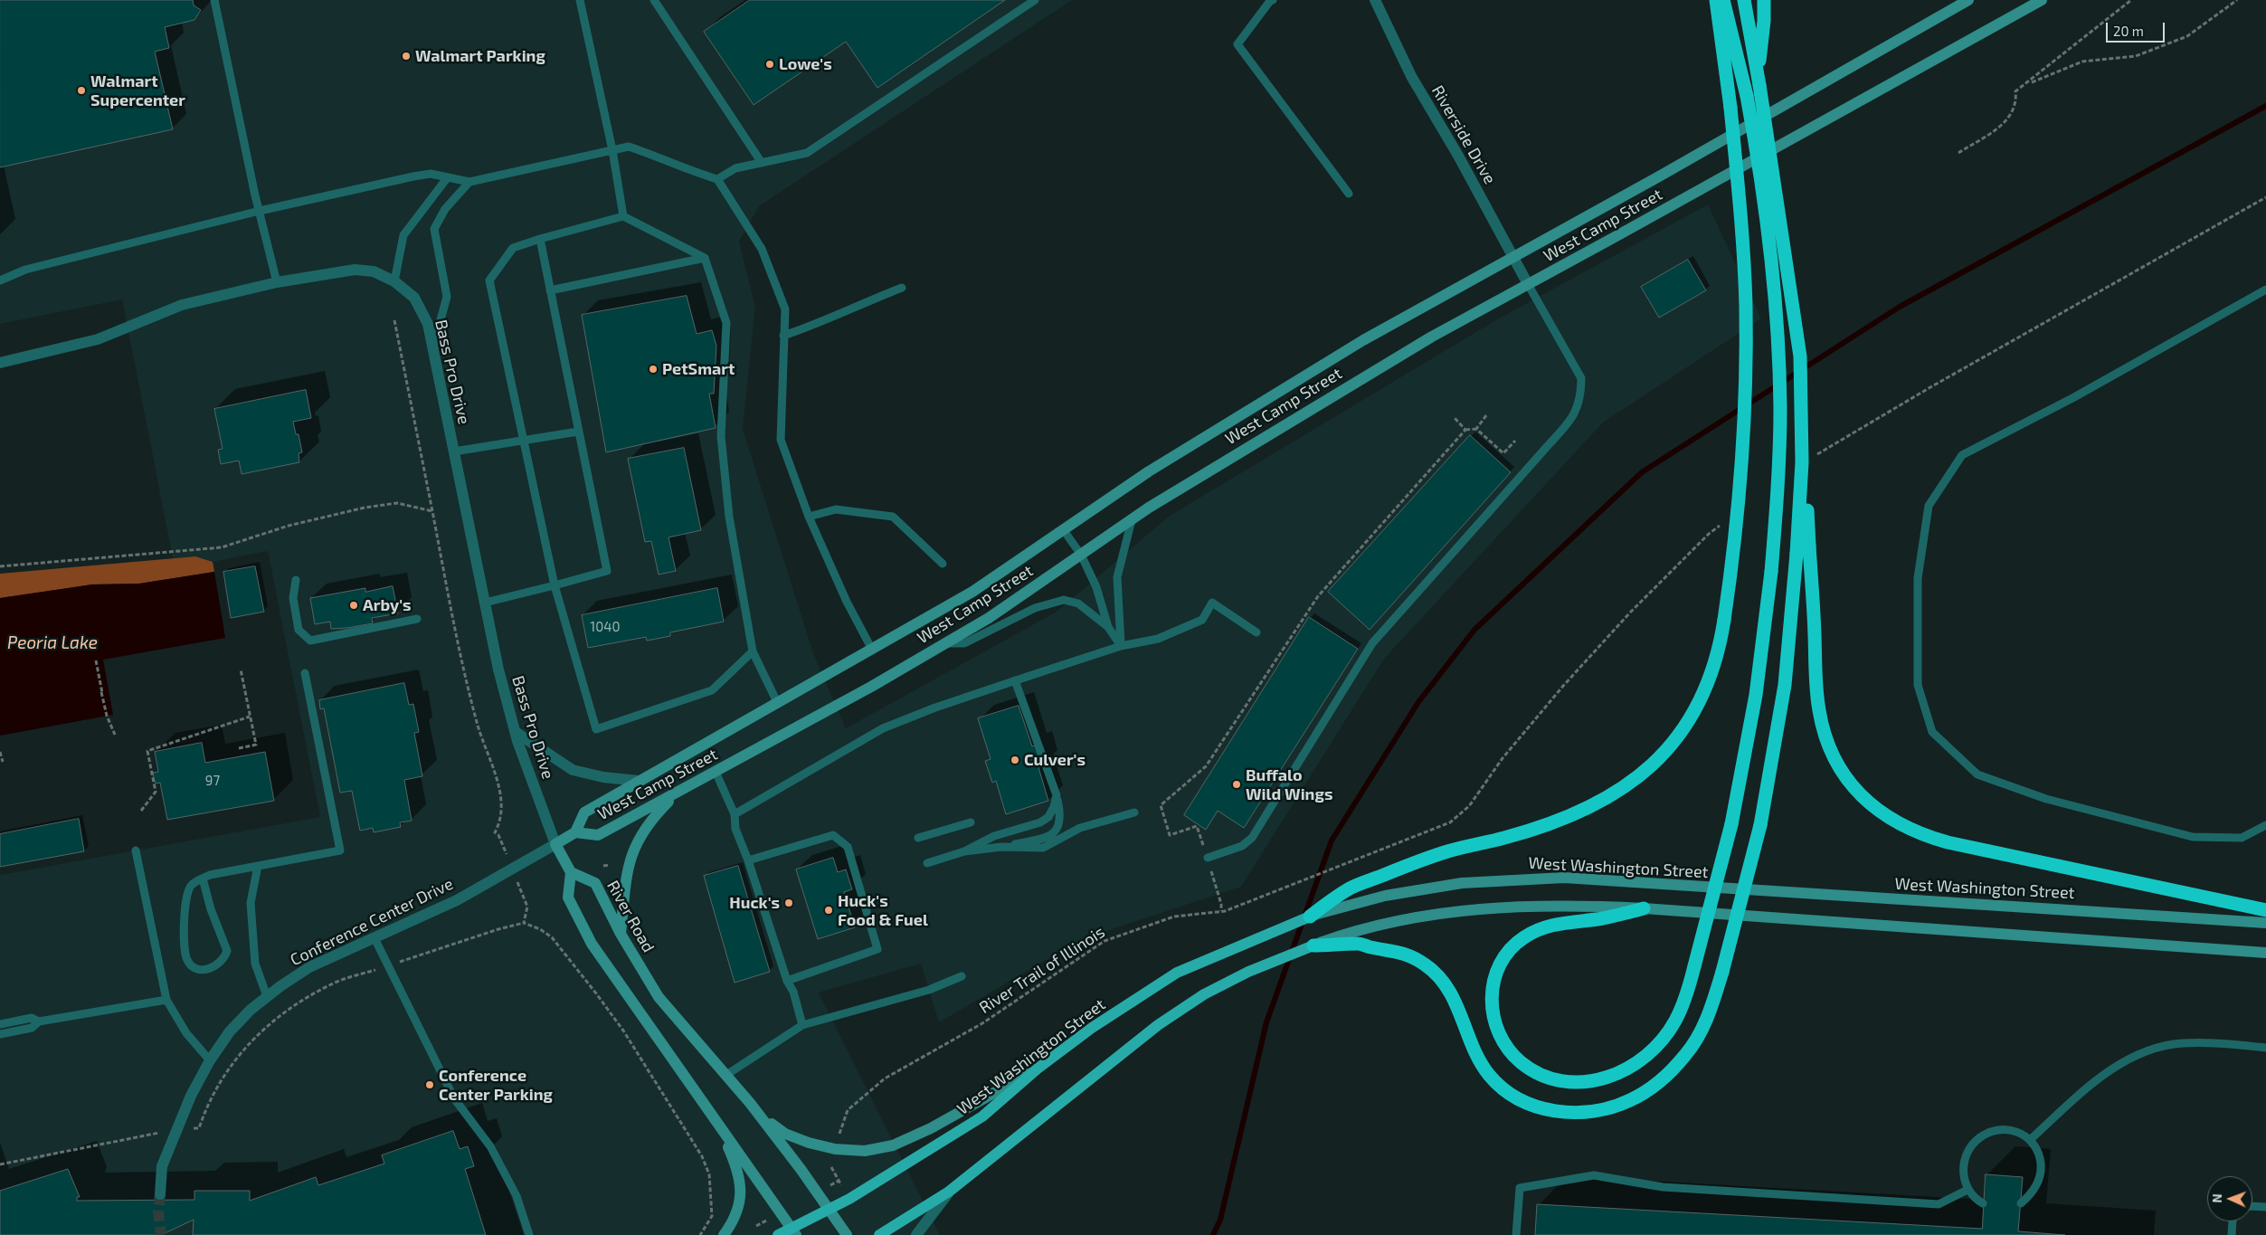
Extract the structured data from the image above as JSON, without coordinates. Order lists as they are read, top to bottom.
{
  "streets": {
    "main road": [
      "West Camp Street",
      "Bass Pro Drive",
      "West Washington Street",
      "River Road",
      "Conference Center Drive"
    ],
    "street": ["Riverside Drive"],
    "path": ["River Trail of Illinois"]
  },
  "crossings": [
    ["Riverside Drive", "West Camp Street"],
    ["West Camp Street", "Conference Center Drive"],
    ["Bass Pro Drive", "River Road"],
    ["Bass Pro Drive", "Conference Center Drive"],
    ["West Washington Street", "River Road"]
  ],
  "water": ["Peoria Lake"],
  "places": [
    "Walmart Parking",
    "Lowe's",
    "Walmart Supercenter",
    "PetSmart",
    "Arby's",
    "Culver's",
    "Buffalo Wild Wings",
    "Huck's",
    "Huck's Food & Fuel",
    "Conference Center Parking"
  ],
  "house_numbers": ["1040", "97"],
  "scale_bar": "20 m",
  "north": "left"
}
